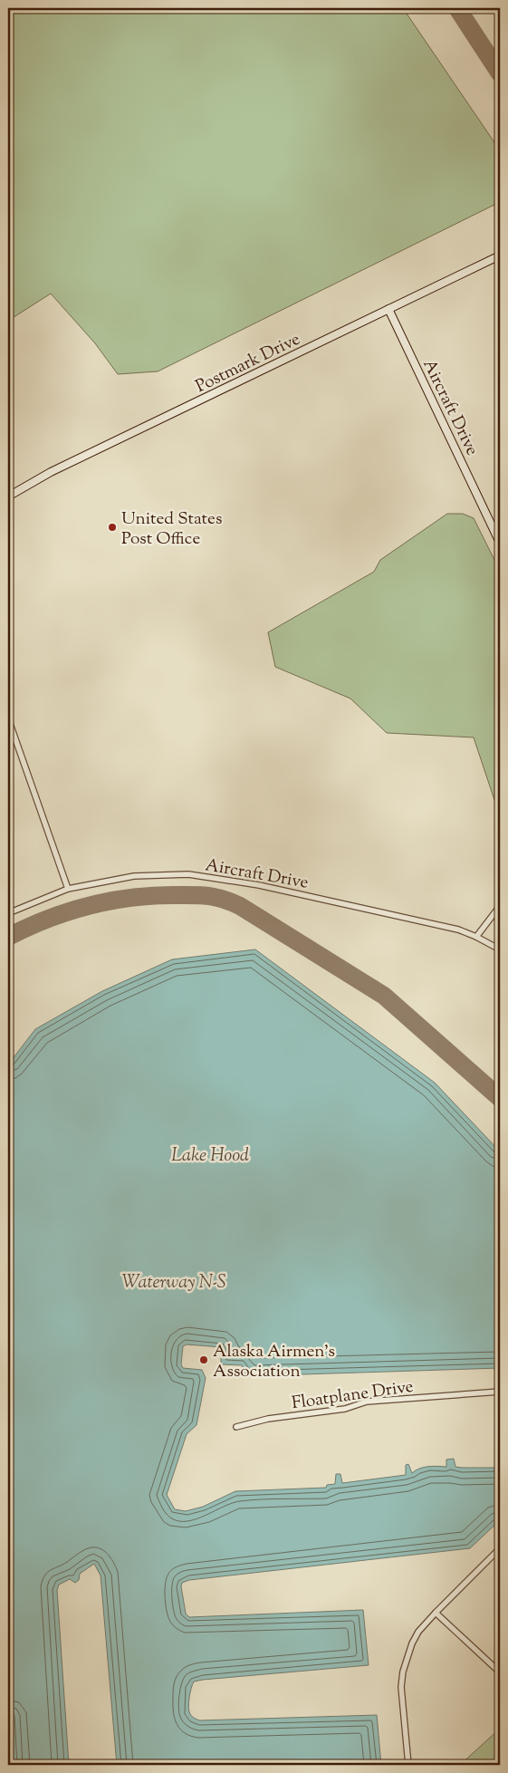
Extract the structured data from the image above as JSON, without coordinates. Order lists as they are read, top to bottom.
{
  "streets": {
    "street": ["Postmark Drive", "Aircraft Drive", "Floatplane Drive"]
  },
  "crossings": [
    ["Postmark Drive", "Aircraft Drive"]
  ],
  "water": ["Lake Hood", "Waterway N-S"],
  "places": ["United States Post Office", "Alaska Airmen's Association"]
}
